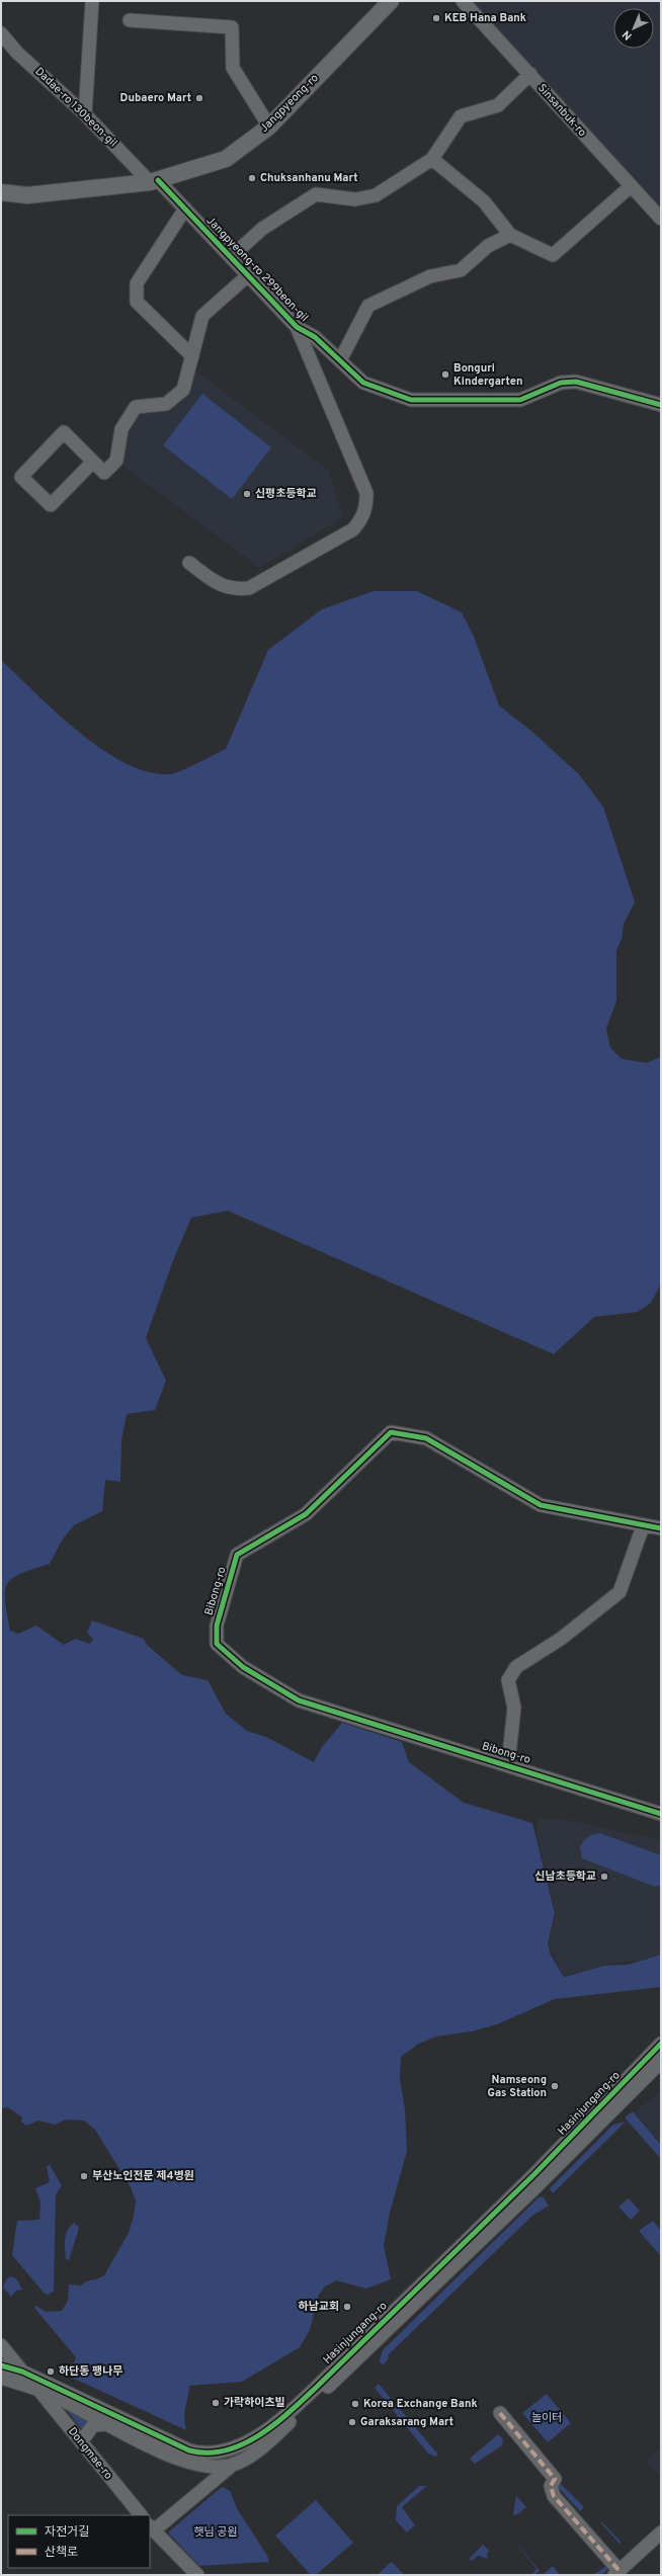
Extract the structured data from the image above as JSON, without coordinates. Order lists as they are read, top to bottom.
{
  "streets": {
    "main road": ["Jangpyeong-ro"],
    "street": [
      "Dadae-ro 130beon-gil",
      "Sinsanbuk-ro",
      "Jangpyeong-ro 299beon-gil",
      "Bibong-ro",
      "Hasinjungang-ro",
      "Dongmae-ro"
    ]
  },
  "crossings": [
    ["Jangpyeong-ro", "Dadae-ro 130beon-gil"],
    ["Jangpyeong-ro", "Jangpyeong-ro 299beon-gil"],
    ["Dadae-ro 130beon-gil", "Jangpyeong-ro 299beon-gil"],
    ["Hasinjungang-ro", "Dongmae-ro"]
  ],
  "parks": ["놀이터", "햇님 공원"],
  "places": [
    "KEB Hana Bank",
    "Dubaero Mart",
    "Chuksanhanu Mart",
    "Bonguri Kindergarten",
    "신평초등학교",
    "신남초등학교",
    "Namseong Gas Station",
    "부산노인전문 제4병원",
    "하남교회",
    "하단동 팽나무",
    "가락하이츠빌",
    "Korea Exchange Bank",
    "Garaksarang Mart"
  ],
  "legend": ["자전거길", "산책로"],
  "north": "bottom left"
}
